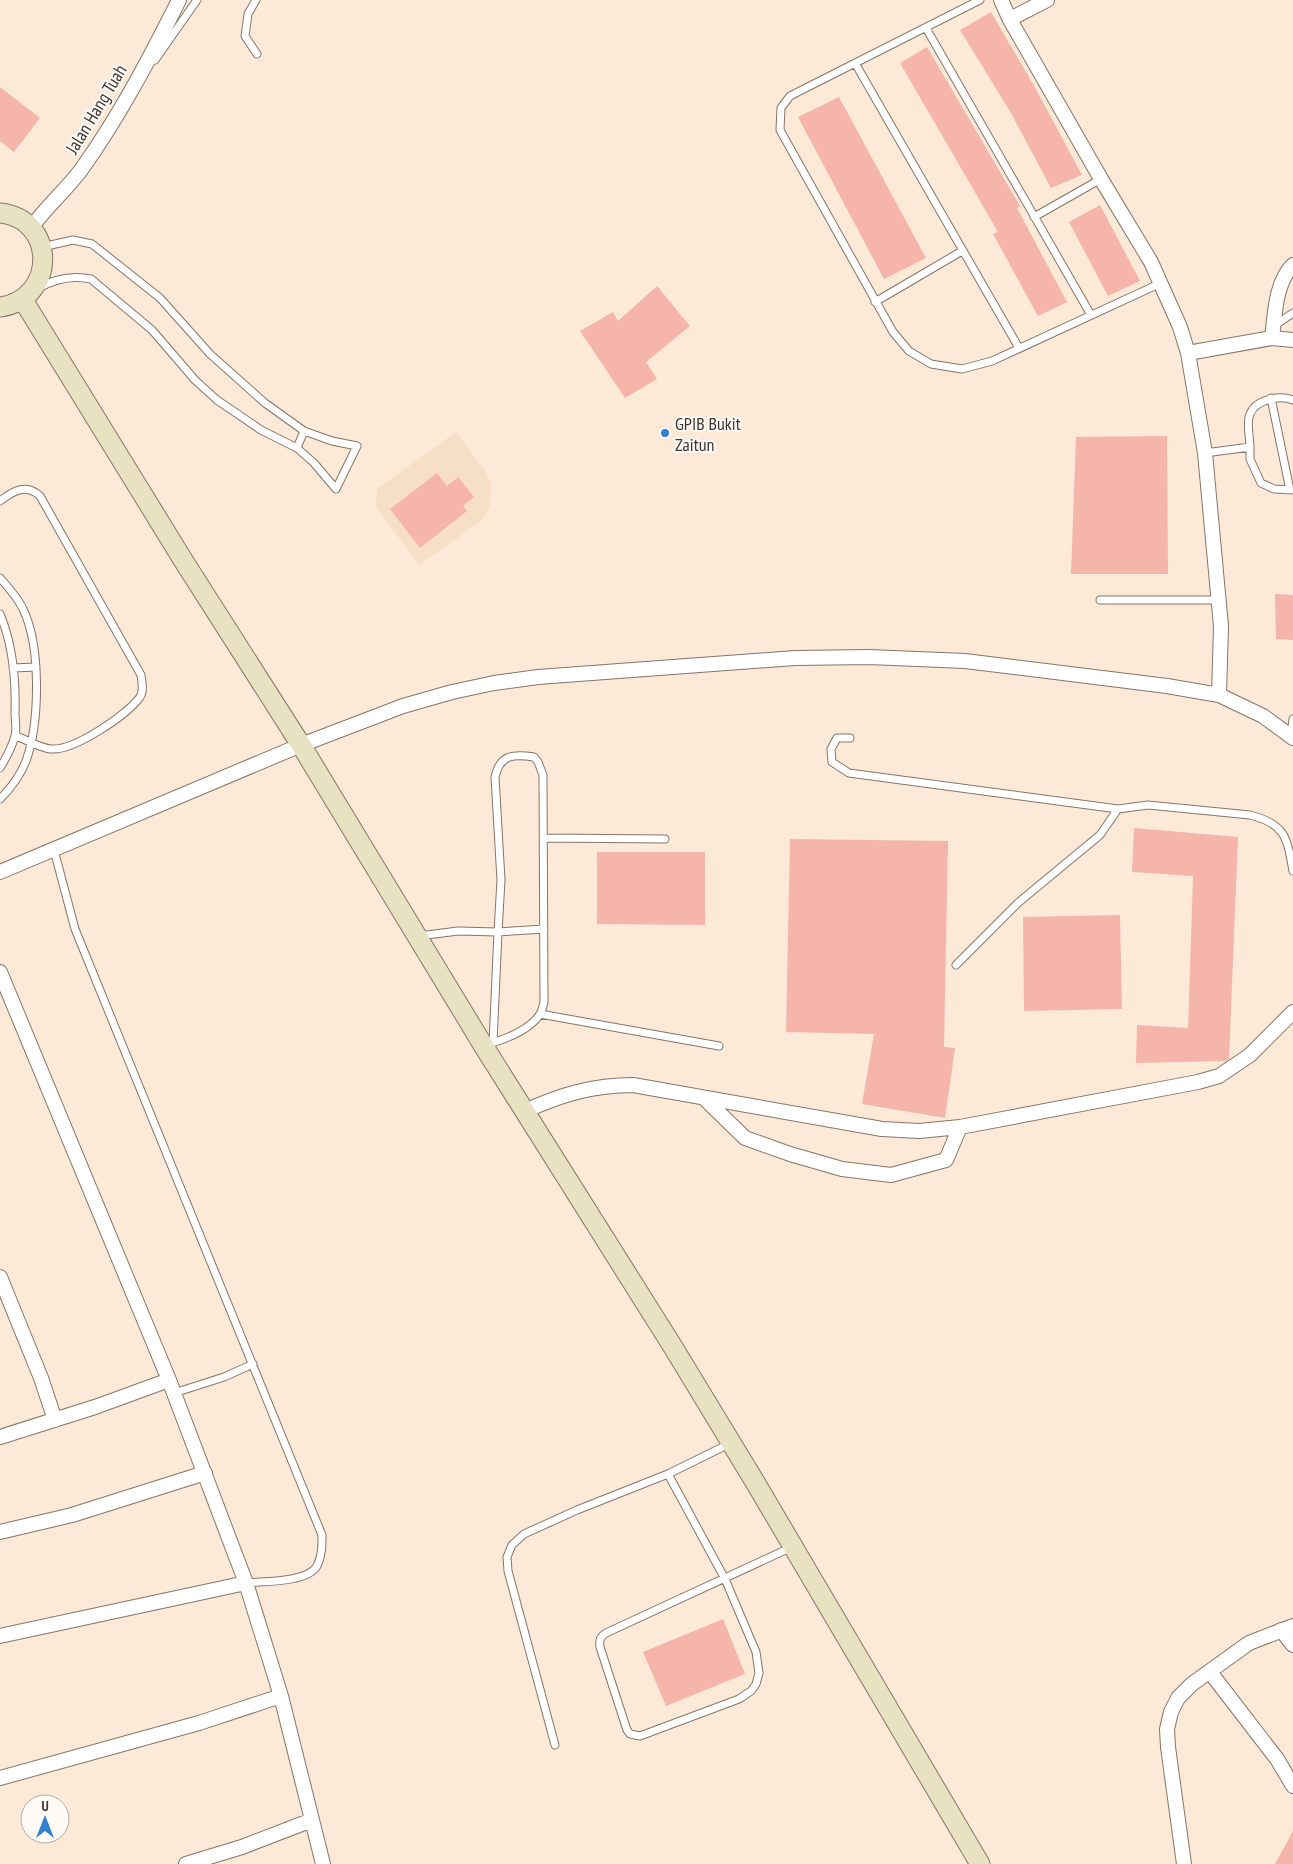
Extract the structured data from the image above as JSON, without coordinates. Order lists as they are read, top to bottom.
{
  "streets": {
    "street": ["Jalan Hang Tuah"]
  },
  "places": ["GPIB Bukit Zaitun"],
  "north": "top"
}
